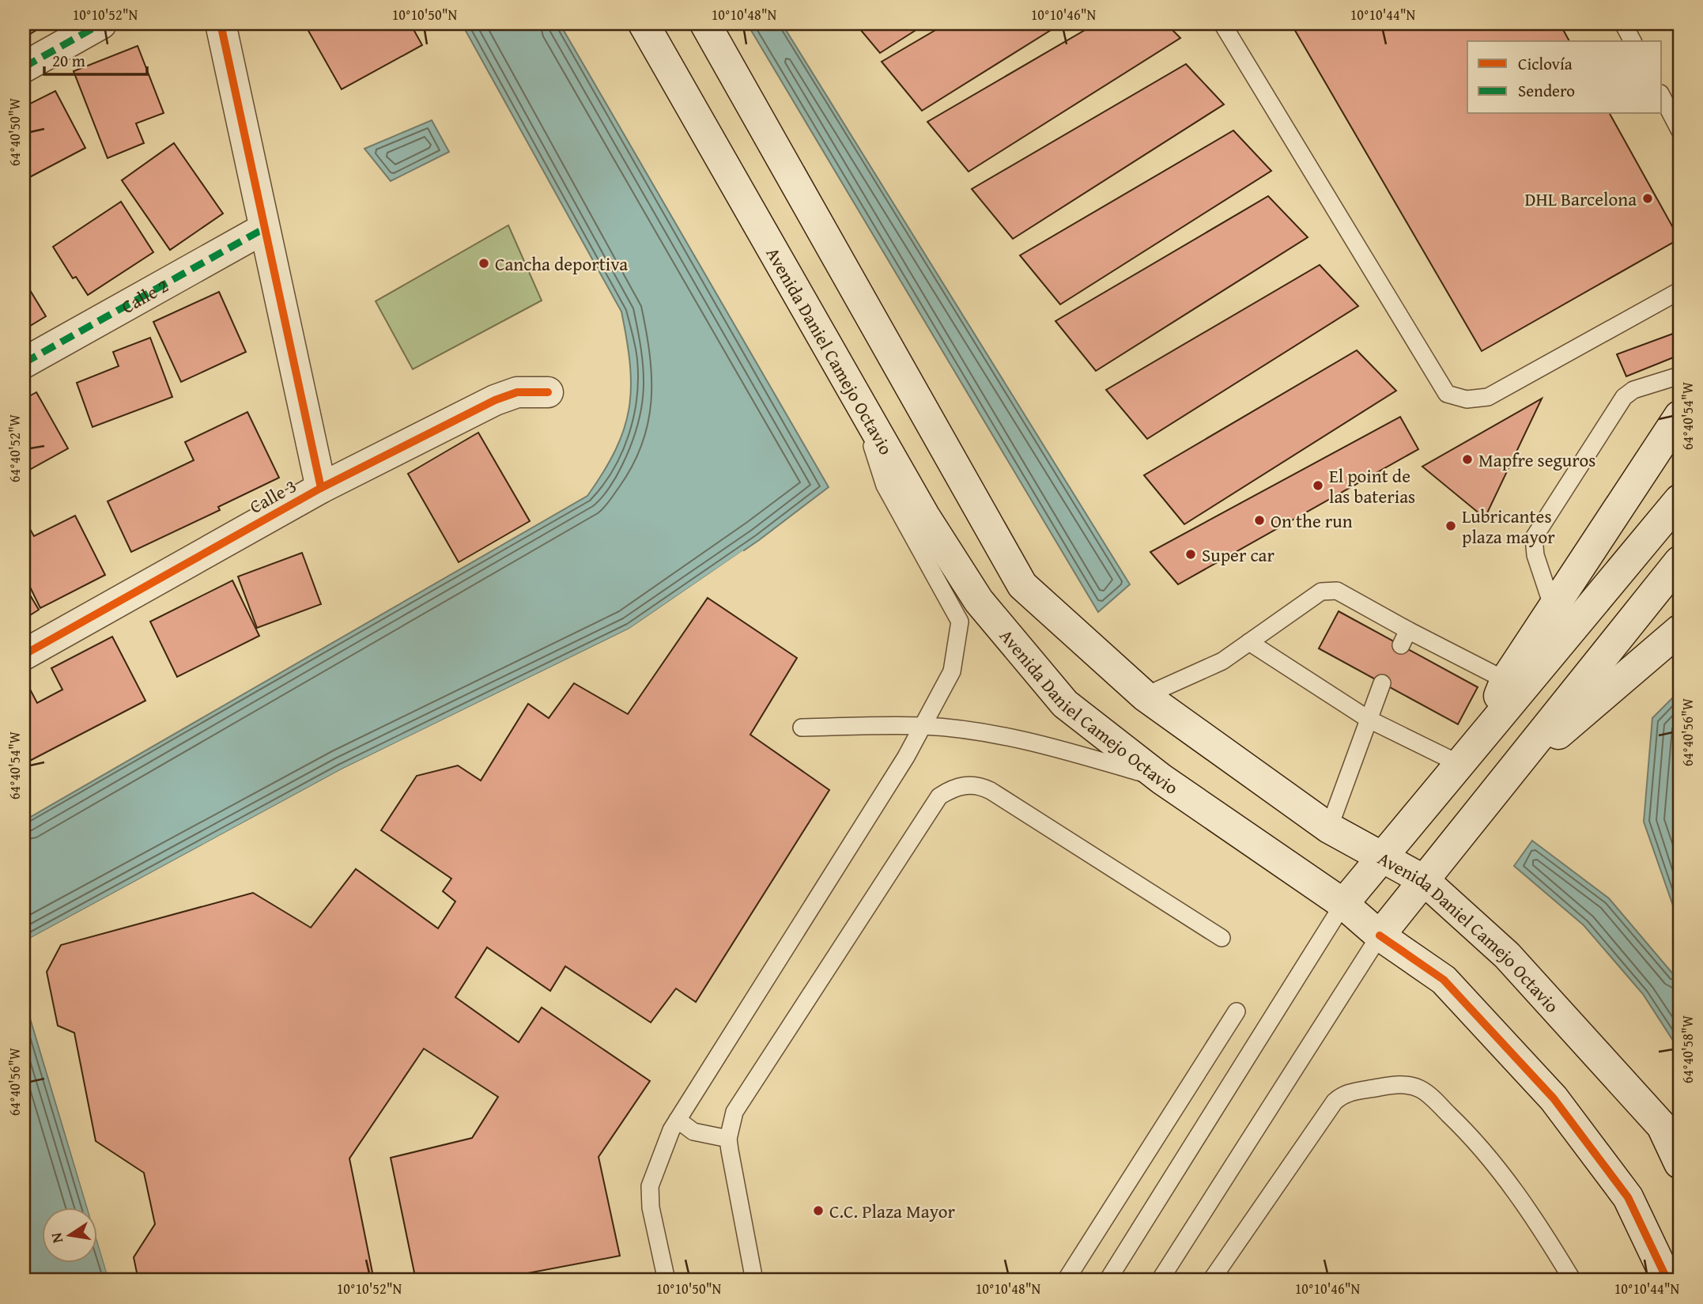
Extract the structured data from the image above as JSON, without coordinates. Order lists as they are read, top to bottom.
{
  "streets": {
    "main road": ["Calle 2", "Avenida Daniel Camejo Octavio", "Calle 3"]
  },
  "places": [
    "DHL Barcelona",
    "Cancha deportiva",
    "Mapfre seguros",
    "El point de las baterias",
    "On the run",
    "Lubricantes plaza mayor",
    "Super car",
    "C.C. Plaza Mayor"
  ],
  "legend": ["Ciclovía", "Sendero"],
  "scale_bar": "20 m",
  "north": "left",
  "coordinates": [
    "10°10'52\"N",
    "10°10'50\"N",
    "10°10'48\"N",
    "10°10'46\"N",
    "10°10'44\"N",
    "64°40'50\"W",
    "64°40'54\"W",
    "64°40'52\"W",
    "64°40'56\"W",
    "64°40'58\"W"
  ]
}
